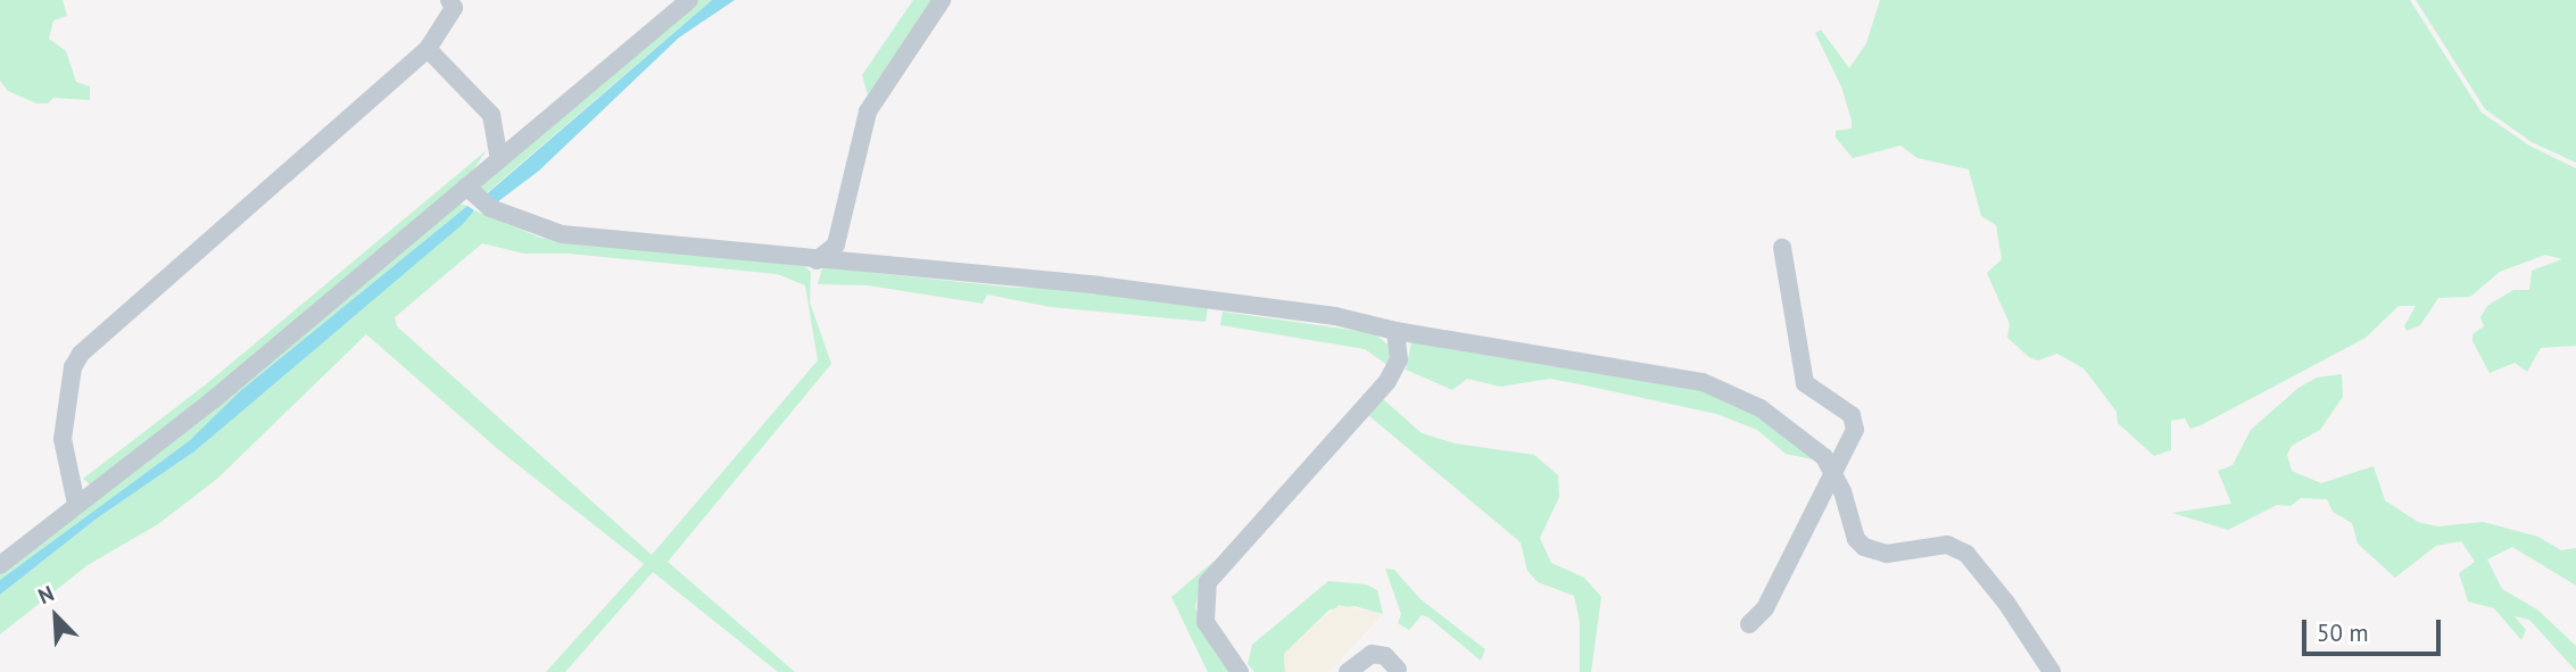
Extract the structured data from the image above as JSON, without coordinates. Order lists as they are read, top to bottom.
{
  "scale_bar": "50 m",
  "north": "top left"
}
